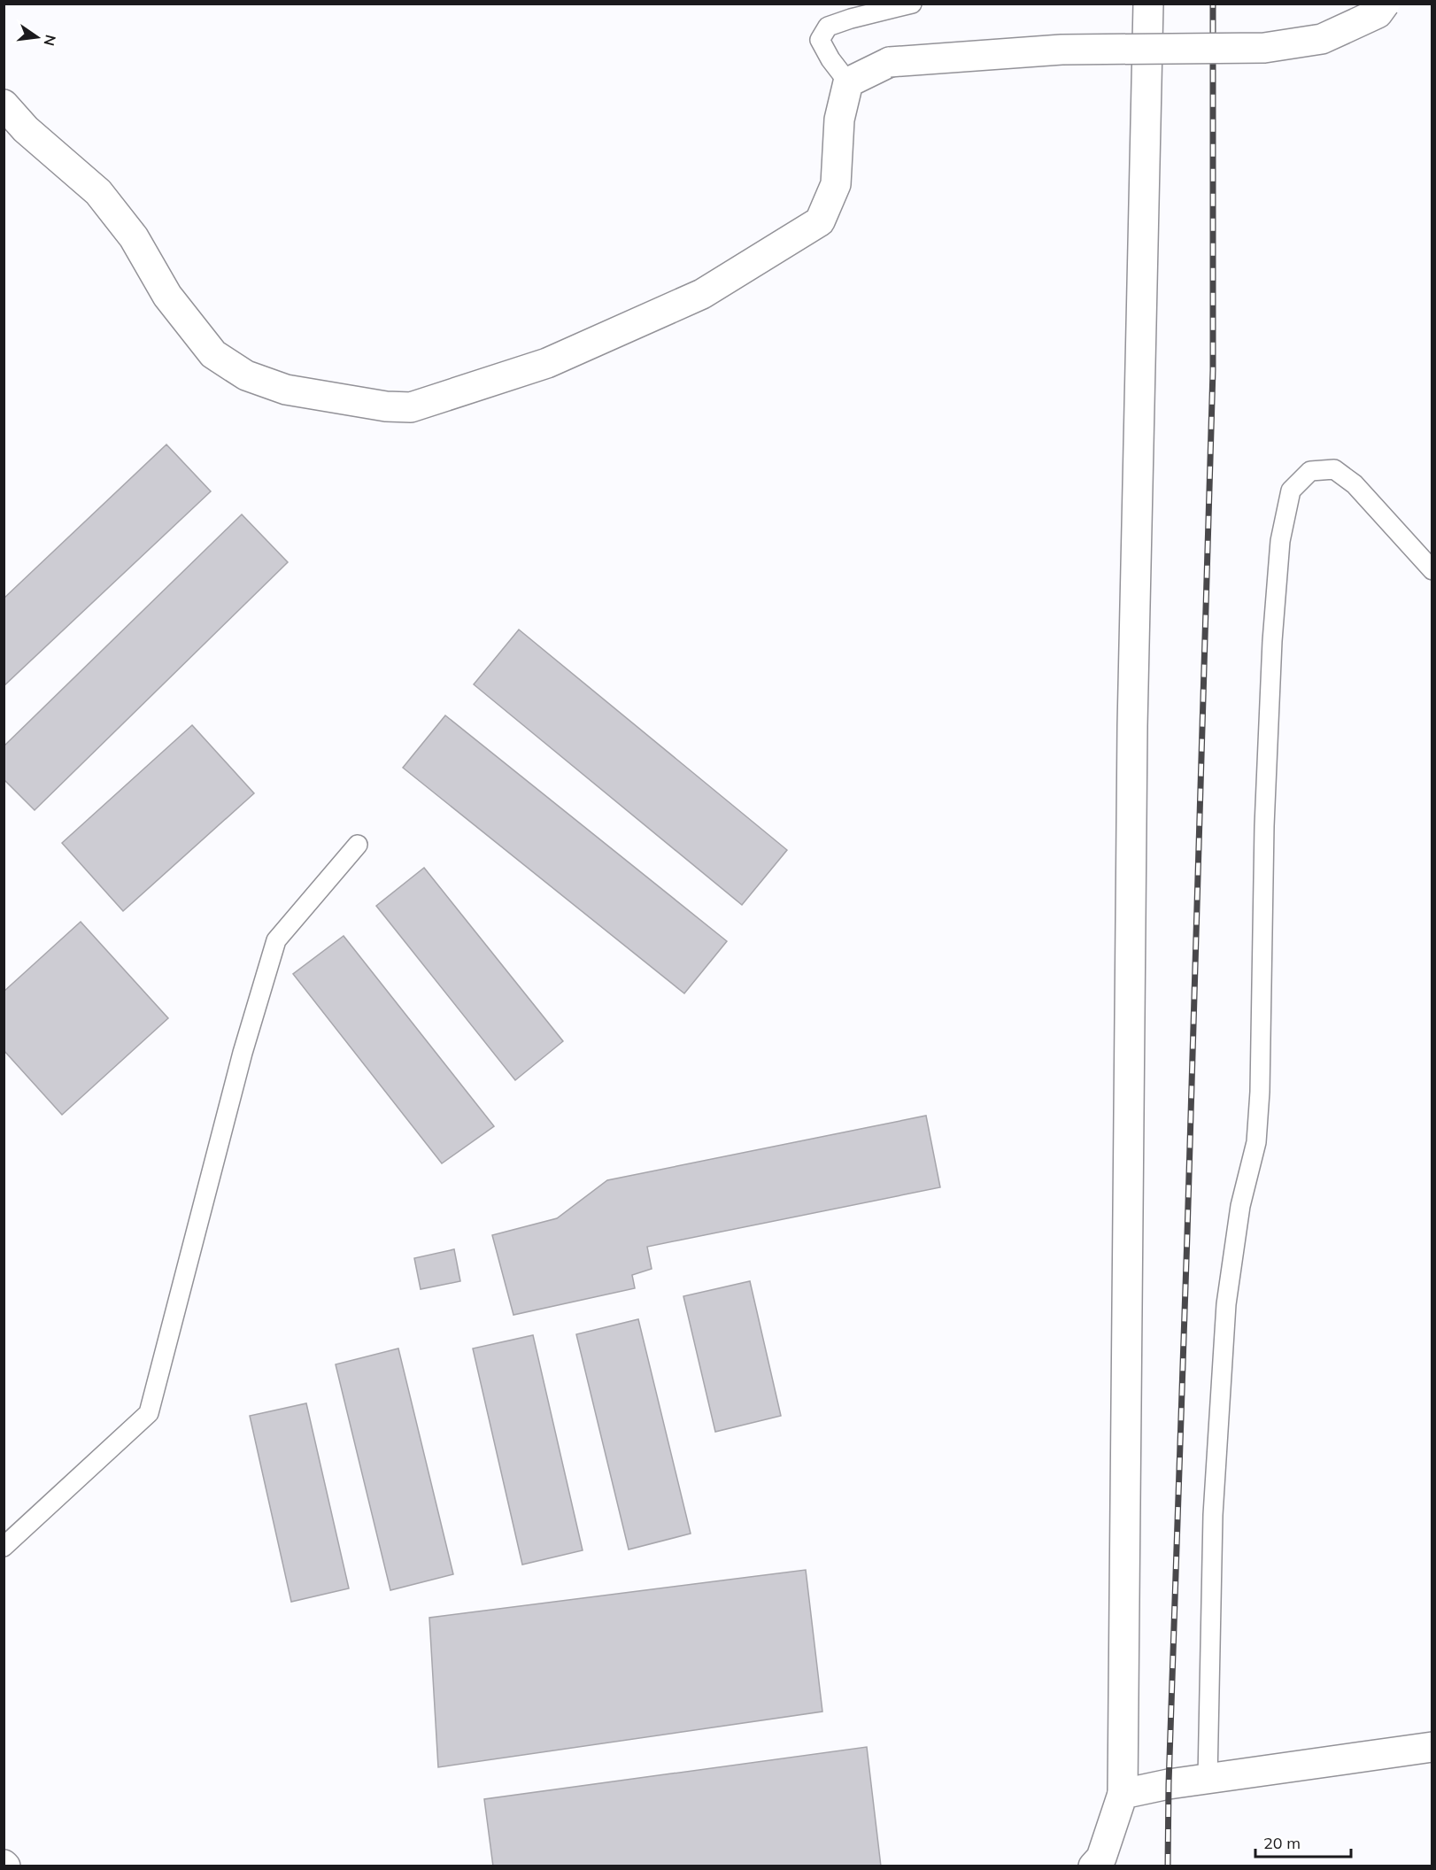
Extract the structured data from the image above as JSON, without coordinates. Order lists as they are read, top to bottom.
{
  "scale_bar": "20 m",
  "north": "right"
}
